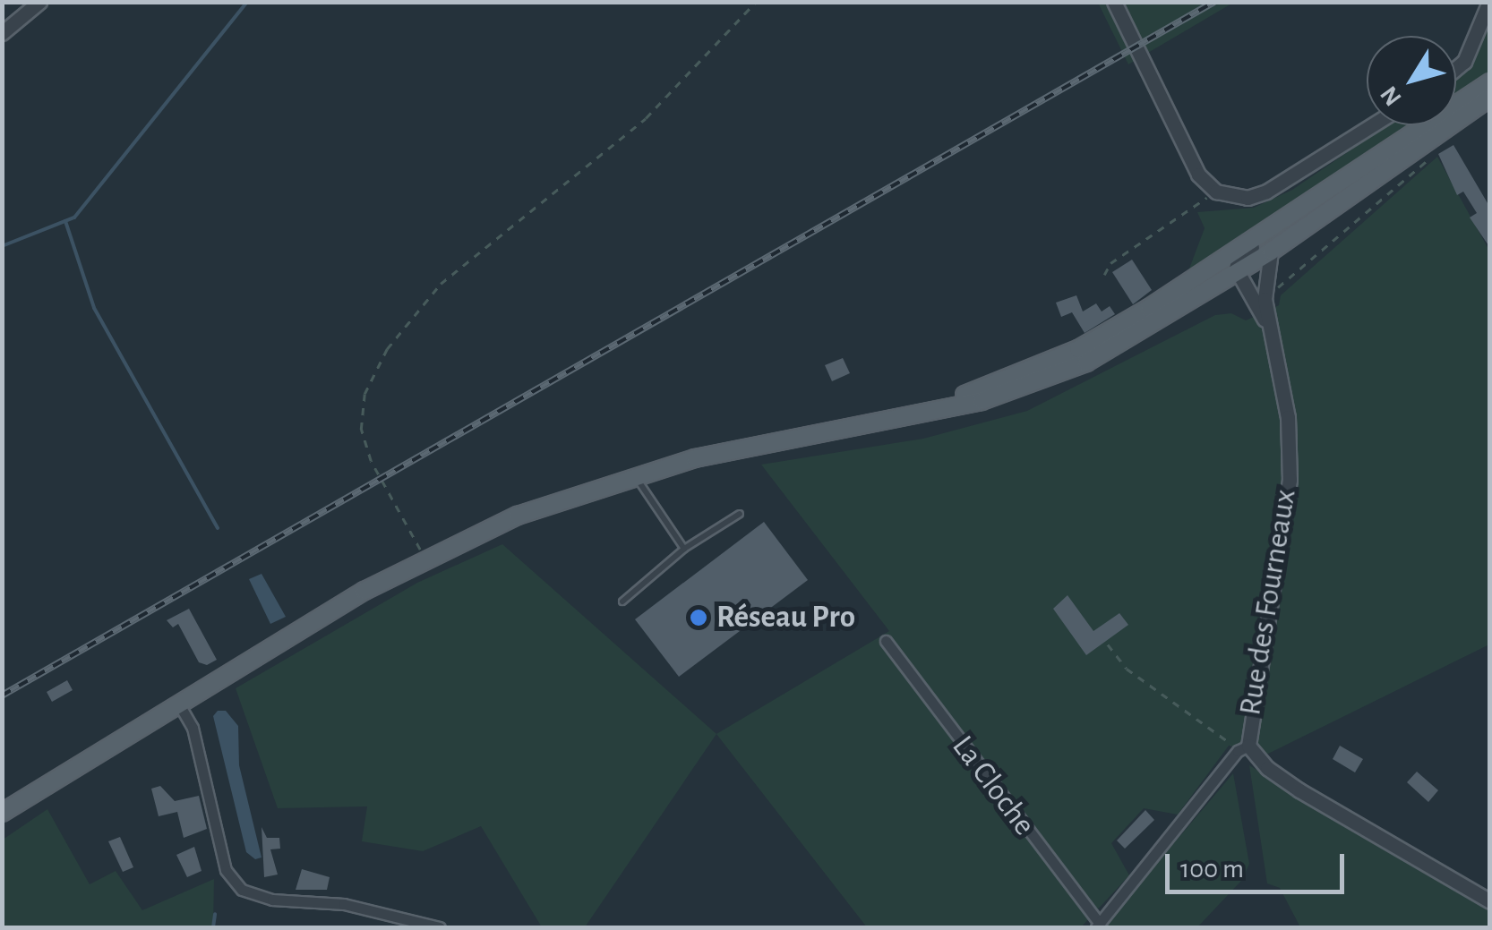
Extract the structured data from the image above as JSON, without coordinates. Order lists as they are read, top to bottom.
{
  "streets": {
    "street": ["Rue des Fourneaux", "La Cloche"]
  },
  "places": ["Réseau Pro"],
  "scale_bar": "100 m",
  "north": "bottom left"
}
